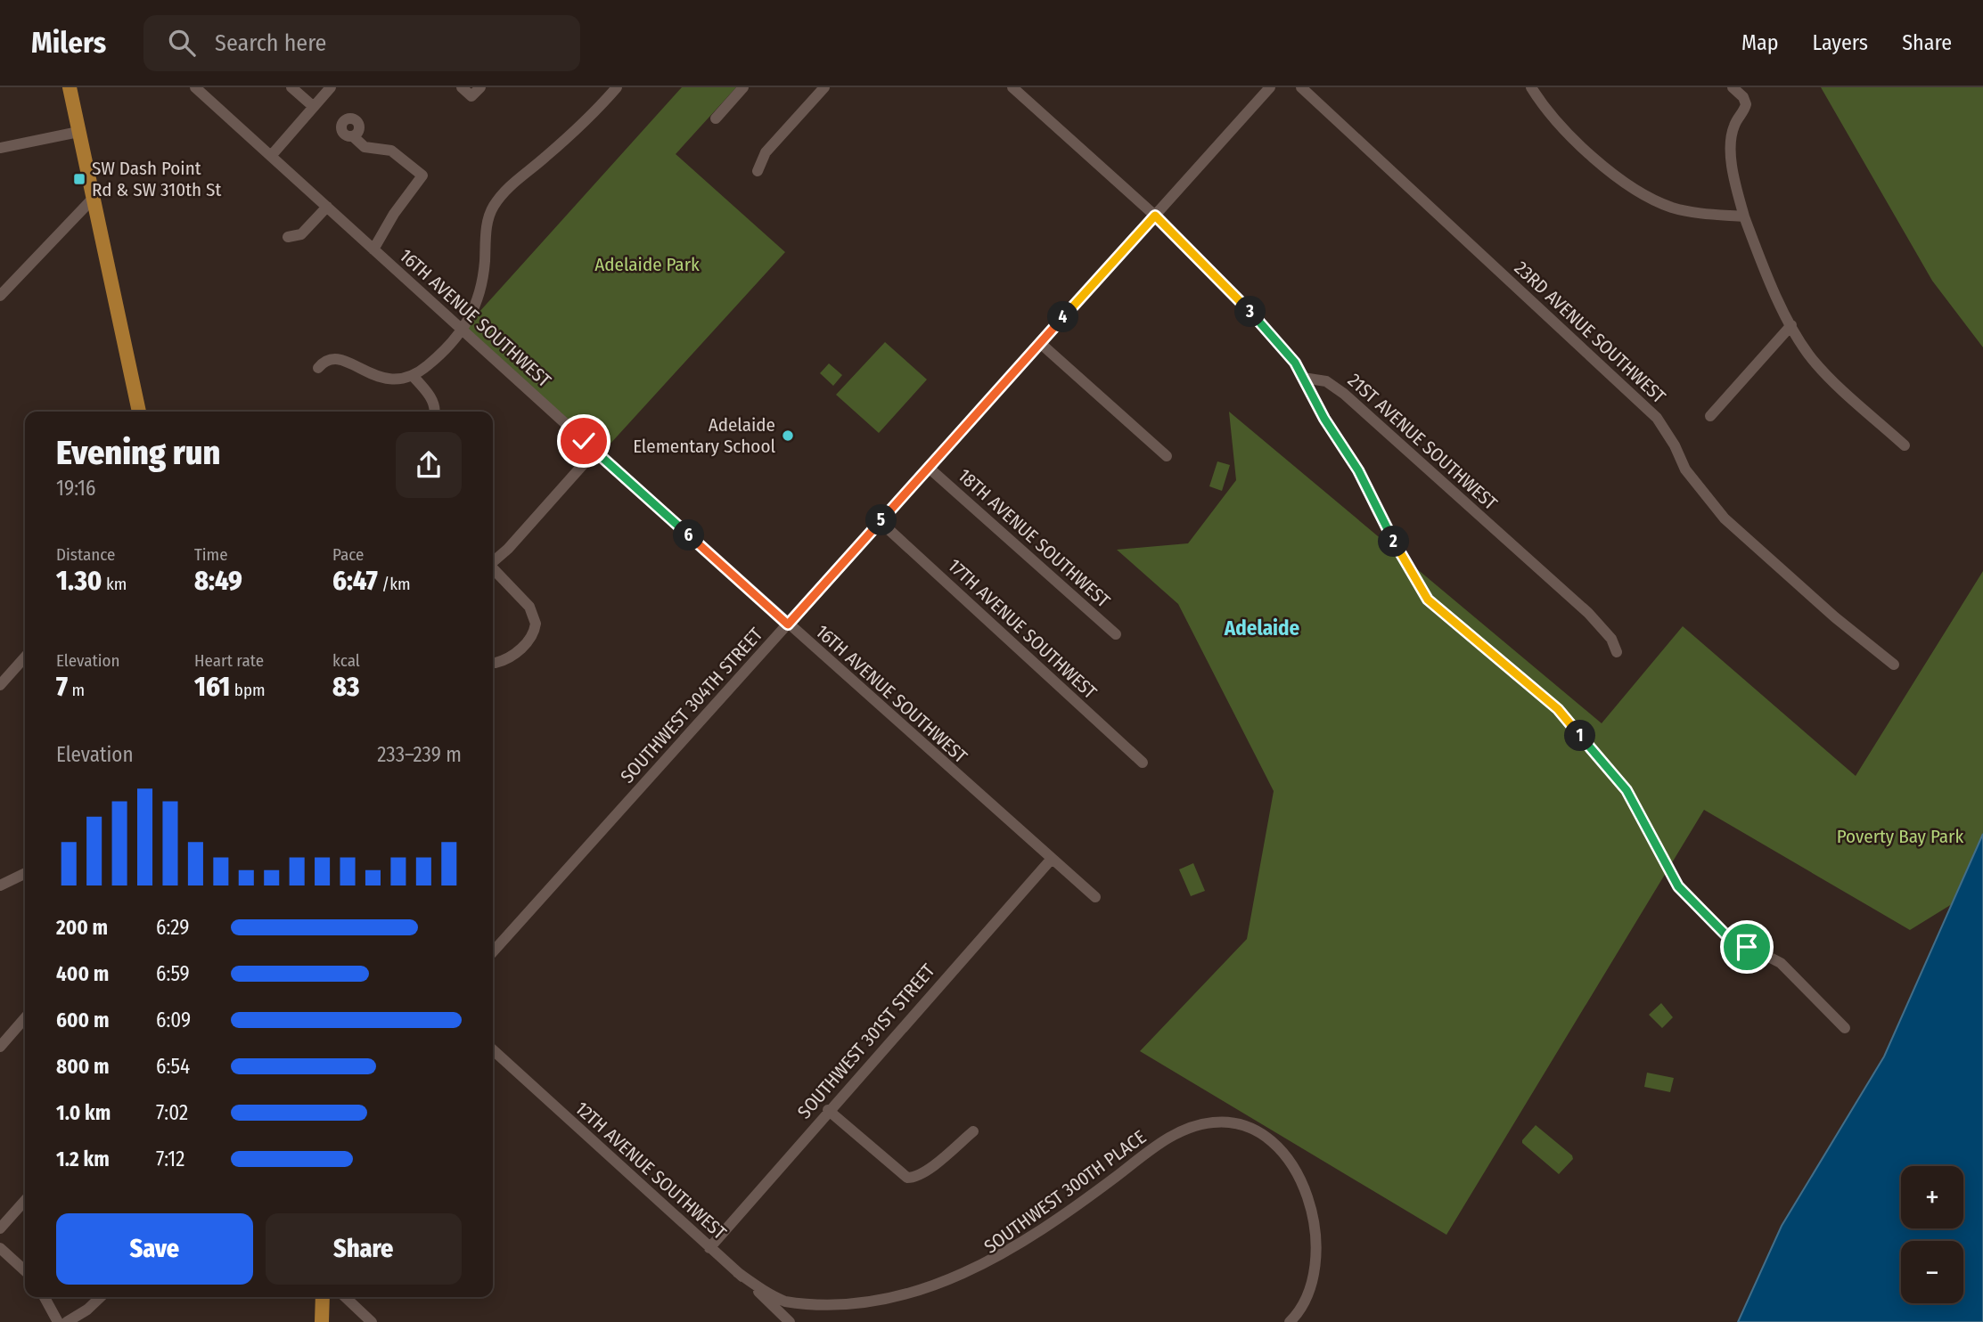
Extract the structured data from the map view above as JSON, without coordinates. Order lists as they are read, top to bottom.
{
  "streets": {
    "street": [
      "16TH AVENUE SOUTHWEST",
      "23RD AVENUE SOUTHWEST",
      "21ST AVENUE SOUTHWEST",
      "18TH AVENUE SOUTHWEST",
      "17TH AVENUE SOUTHWEST",
      "SOUTHWEST 304TH STREET",
      "SOUTHWEST 301ST STREET",
      "12TH AVENUE SOUTHWEST",
      "SOUTHWEST 300TH PLACE"
    ]
  },
  "crossings": [
    ["16TH AVENUE SOUTHWEST", "SOUTHWEST 304TH STREET"],
    ["16TH AVENUE SOUTHWEST", "SOUTHWEST 301ST STREET"],
    ["18TH AVENUE SOUTHWEST", "SOUTHWEST 304TH STREET"],
    ["17TH AVENUE SOUTHWEST", "SOUTHWEST 304TH STREET"],
    ["SOUTHWEST 301ST STREET", "12TH AVENUE SOUTHWEST"]
  ],
  "districts": ["Adelaide"],
  "parks": ["Adelaide Park", "Poverty Bay Park"],
  "places": {
    "transit": ["SW Dash Point Rd & SW 310th St"],
    "other": ["Adelaide Elementary School"]
  },
  "page": {
    "header": "Milers",
    "search": "Search here",
    "nav": ["Map", "Layers", "Share"],
    "pins": [
      "3",
      "4",
      "5",
      "6",
      "2",
      "1"
    ],
    "heading": ["Evening run", "19:16"],
    "stats": [
      ["Distance", "1.30 km"],
      ["Time", "8:49"],
      ["Pace", "6:47 /km"],
      ["Elevation", "7 m"],
      ["Heart rate", "161 bpm"],
      ["kcal", "83"]
    ],
    "chart": ["Elevation", "233–239 m"],
    "list": [
      {
        "name": "200 m",
        "note": "6:29"
      },
      {
        "name": "400 m",
        "note": "6:59"
      },
      {
        "name": "600 m",
        "note": "6:09"
      },
      {
        "name": "800 m",
        "note": "6:54"
      },
      {
        "name": "1.0 km",
        "note": "7:02"
      },
      {
        "name": "1.2 km",
        "note": "7:12"
      }
    ],
    "map_buttons": ["+", "−"],
    "buttons": ["Save", "Share"]
  }
}
